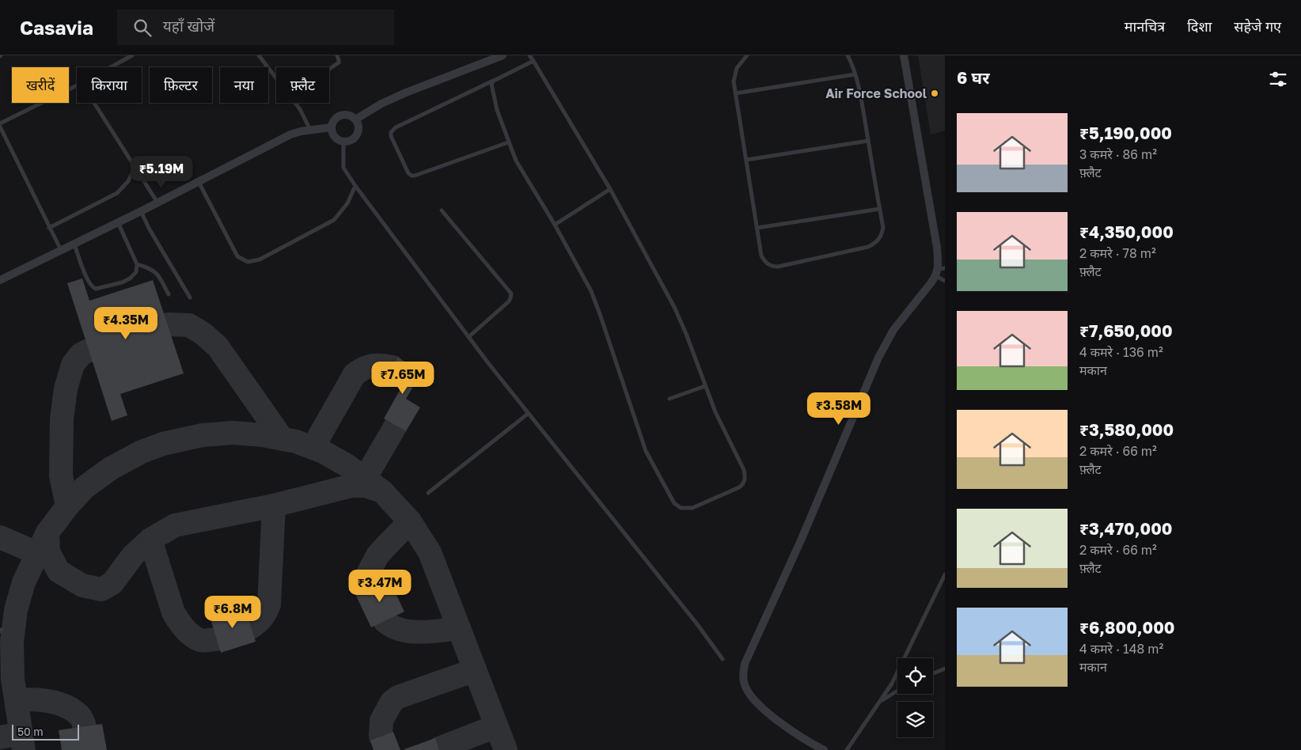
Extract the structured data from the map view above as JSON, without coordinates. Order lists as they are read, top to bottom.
{
  "places": ["Air Force School"],
  "scale_bar": "50 m",
  "page": {
    "header": "Casavia",
    "search": "यहाँ खोजें",
    "nav": ["मानचित्र", "दिशा", "सहेजे गए"],
    "heading": "6 घर",
    "chip": [
      "खरीदें",
      "किराया",
      "फ़िल्टर",
      "नया",
      "फ़्लैट"
    ],
    "list": [
      {
        "name": "₹5,190,000",
        "note": "3 कमरे · 86 m² · फ़्लैट"
      },
      {
        "name": "₹4,350,000",
        "note": "2 कमरे · 78 m² · फ़्लैट"
      },
      {
        "name": "₹7,650,000",
        "note": "4 कमरे · 136 m² · मकान"
      },
      {
        "name": "₹3,580,000",
        "note": "2 कमरे · 66 m² · फ़्लैट"
      },
      {
        "name": "₹3,470,000",
        "note": "2 कमरे · 66 m² · फ़्लैट"
      },
      {
        "name": "₹6,800,000",
        "note": "4 कमरे · 148 m² · मकान"
      }
    ],
    "price": [
      "₹5.19M",
      "₹4.35M",
      "₹7.65M",
      "₹3.58M",
      "₹3.47M",
      "₹6.8M"
    ],
    "scale": "50 m"
  }
}
